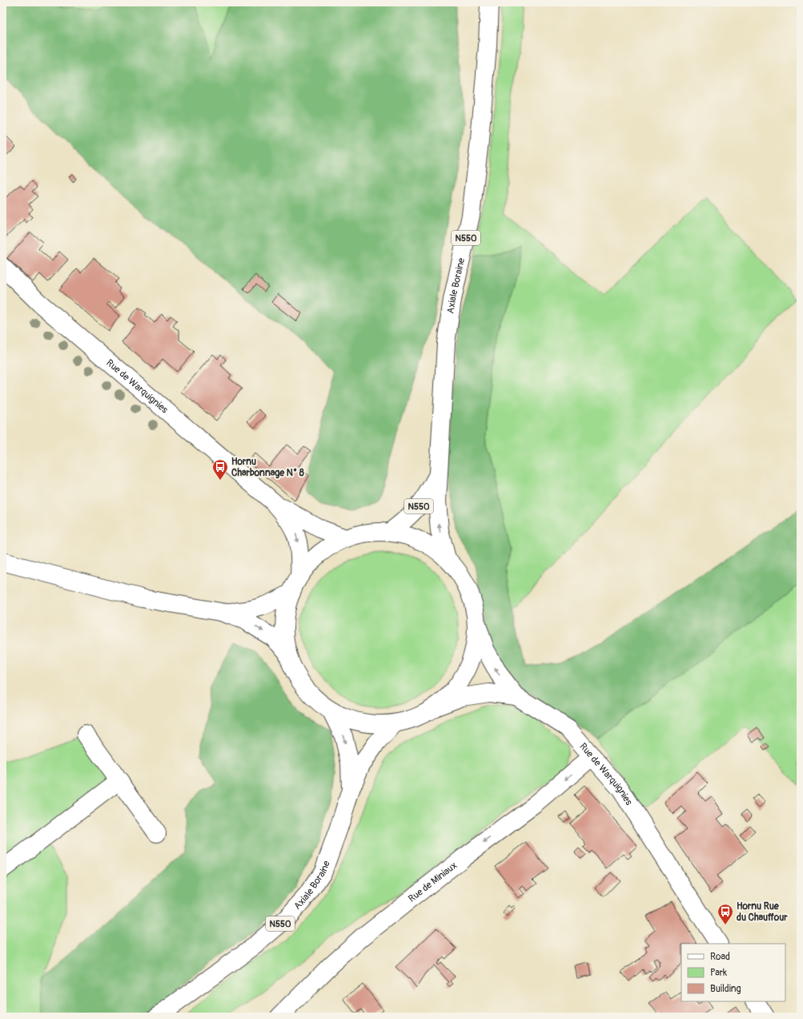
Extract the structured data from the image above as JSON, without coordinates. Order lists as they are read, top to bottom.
{
  "streets": {
    "street": [
      "N550",
      "Axiale Boraine",
      "Rue de Warquignies",
      "Rue de Miniaux"
    ]
  },
  "crossings": [
    ["Axiale Boraine", "Rue de Warquignies"],
    ["Rue de Warquignies", "Rue de Miniaux"]
  ],
  "one_way": ["Rue de Miniaux"],
  "places": {
    "bus stop": ["Hornu Charbonnage N° 8", "Hornu Rue du Chauffour"]
  },
  "legend": ["Road", "Park", "Building"]
}
